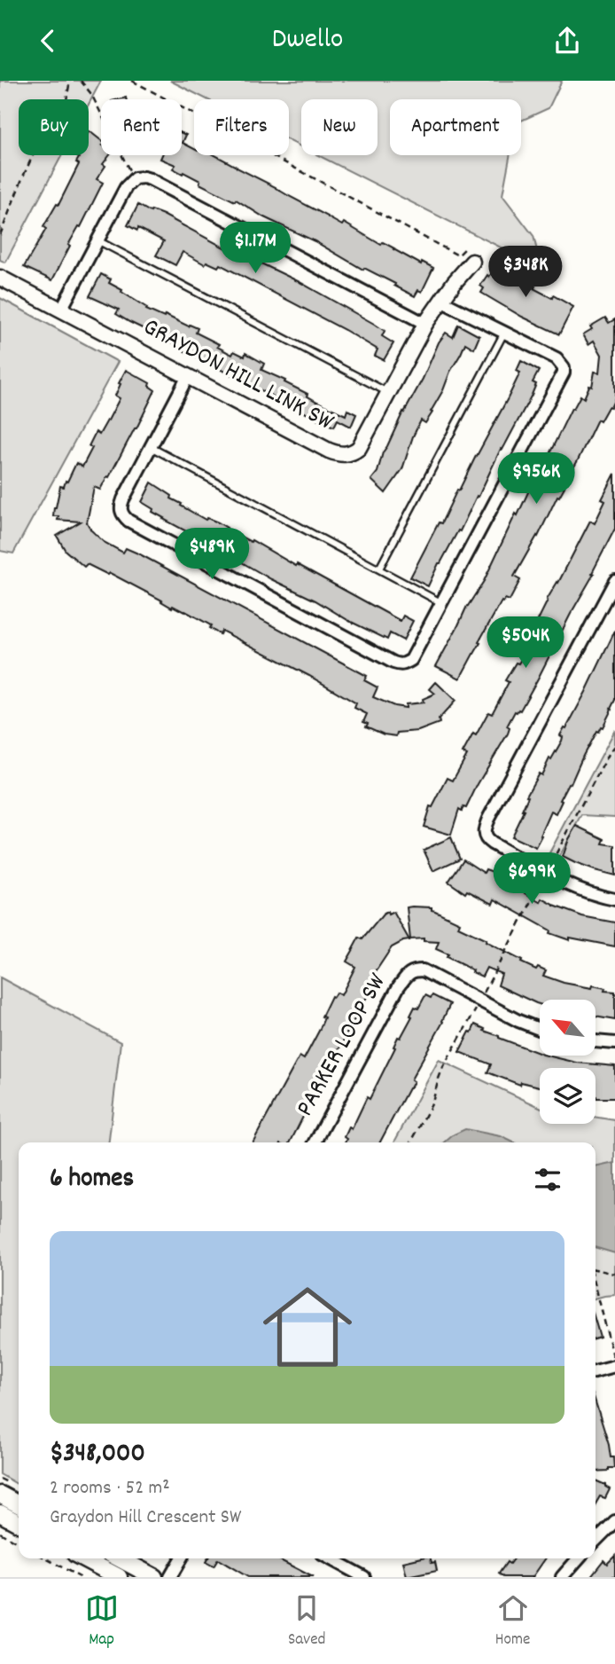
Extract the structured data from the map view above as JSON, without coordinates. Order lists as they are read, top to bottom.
{
  "streets": {
    "street": ["GRAYDON HILL LINK SW", "PARKER LOOP SW"]
  },
  "north": "top left",
  "page": {
    "header": "Dwello",
    "chip": [
      "Buy",
      "Rent",
      "Filters",
      "New",
      "Apartment"
    ],
    "price": [
      "$1.17M",
      "$348K",
      "$956K",
      "$489K",
      "$504K",
      "$699K"
    ],
    "heading": "6 homes",
    "list": [
      {
        "name": "$348,000",
        "note": "2 rooms · 52 m² · Graydon Hill Crescent SW"
      }
    ],
    "tabs": ["Map", "Saved", "Home"]
  }
}
